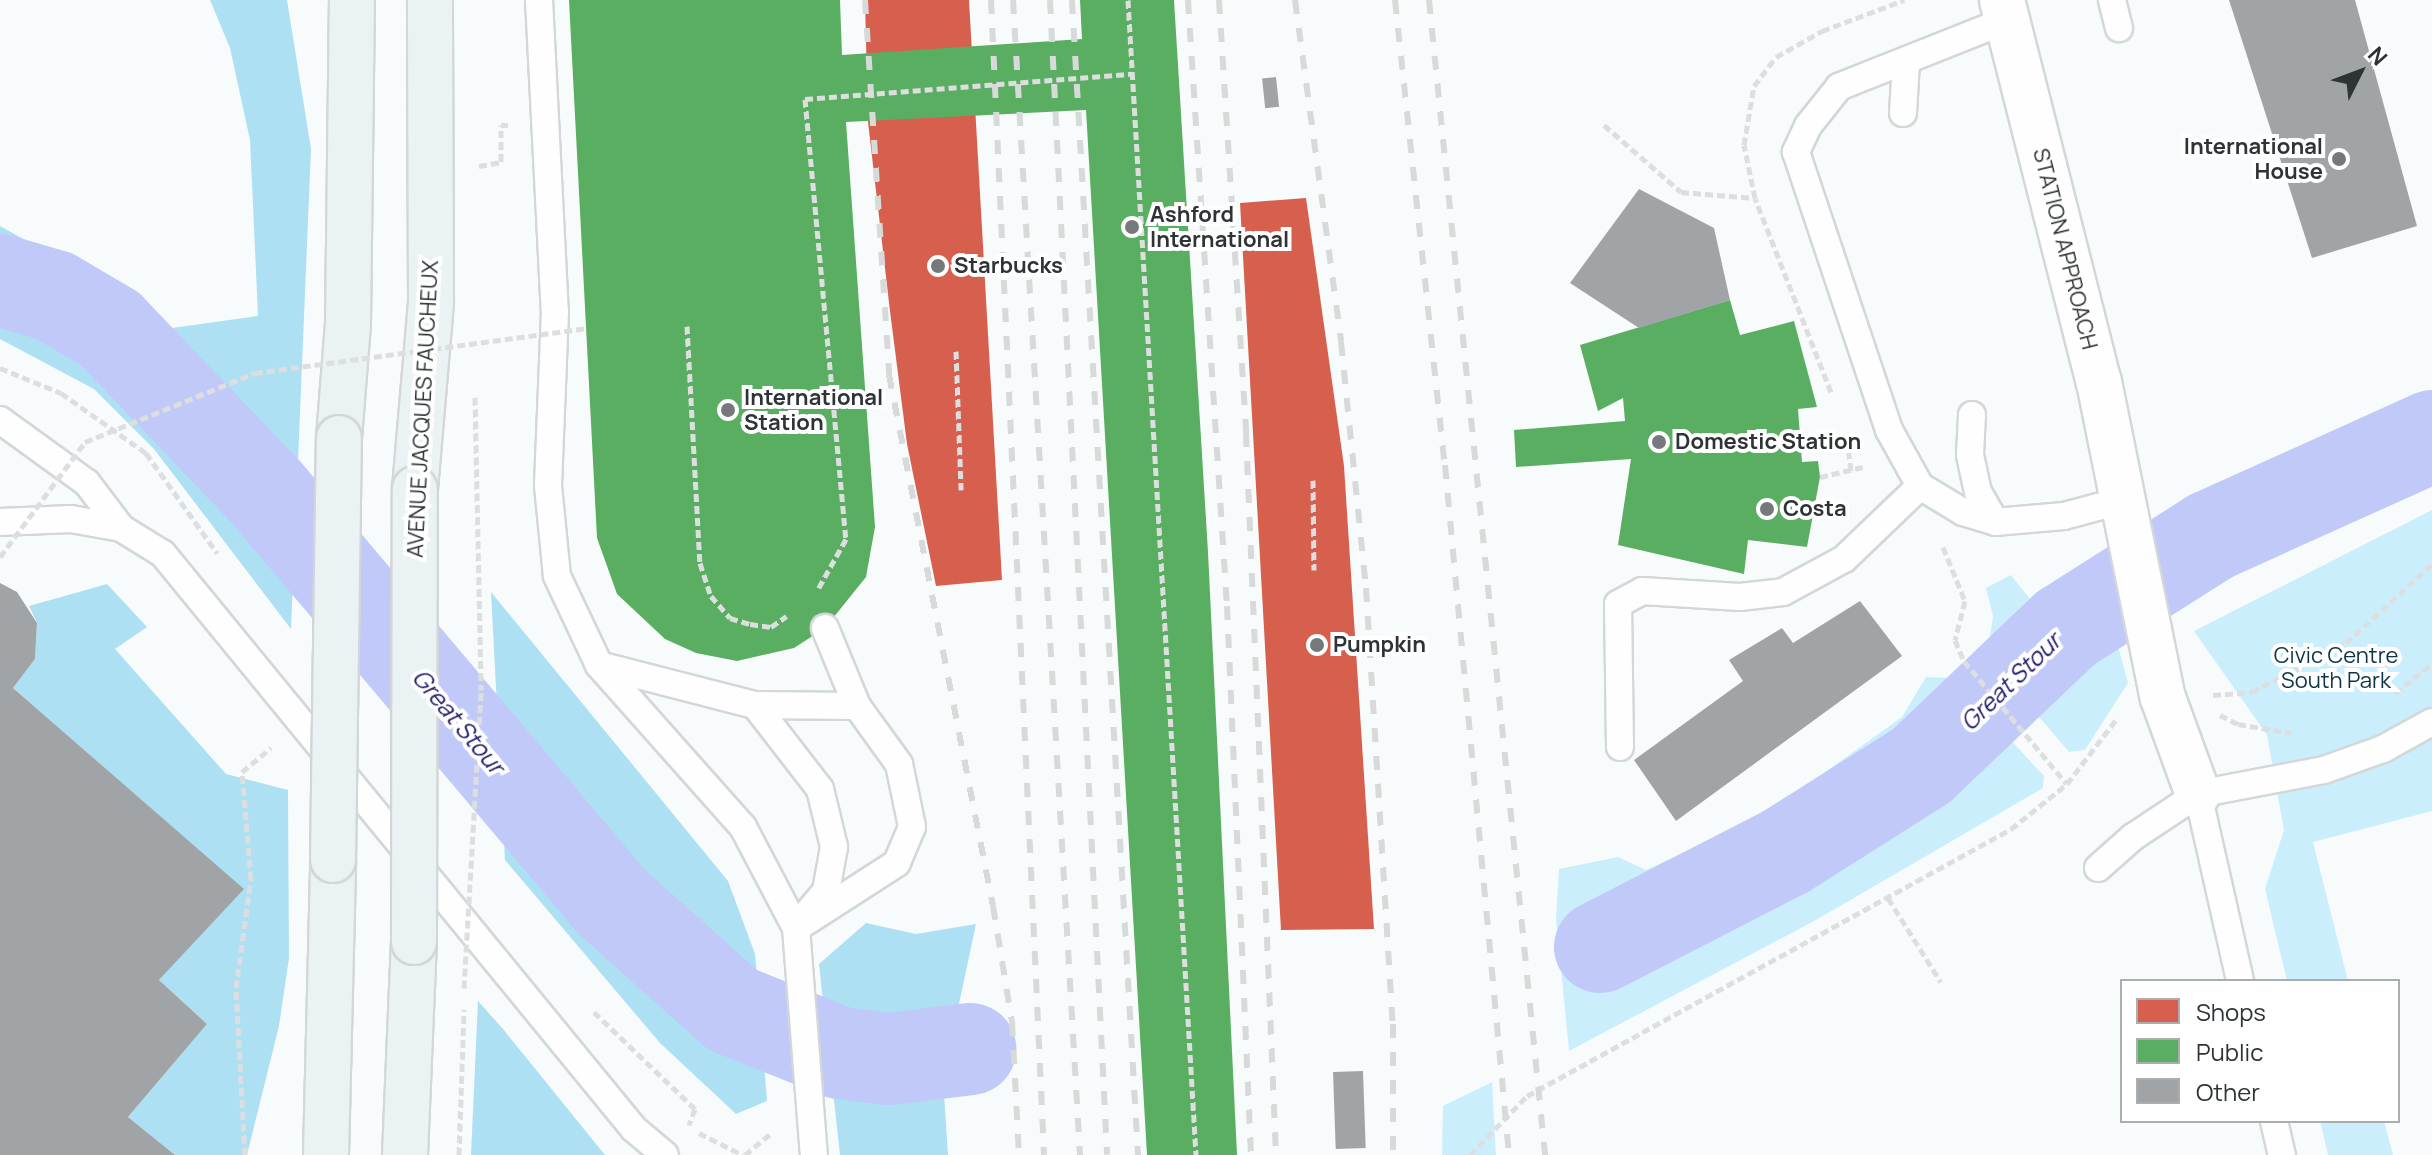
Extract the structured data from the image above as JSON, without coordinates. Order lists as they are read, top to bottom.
{
  "streets": {
    "main road": ["AVENUE JACQUES FAUCHEUX"],
    "street": ["STATION APPROACH"]
  },
  "water": ["Great Stour"],
  "parks": ["Civic Centre South Park"],
  "places": [
    "International House",
    "Ashford International",
    "Starbucks",
    "International Station",
    "Domestic Station",
    "Costa",
    "Pumpkin"
  ],
  "legend": ["Shops", "Public", "Other"],
  "north": "top right"
}
